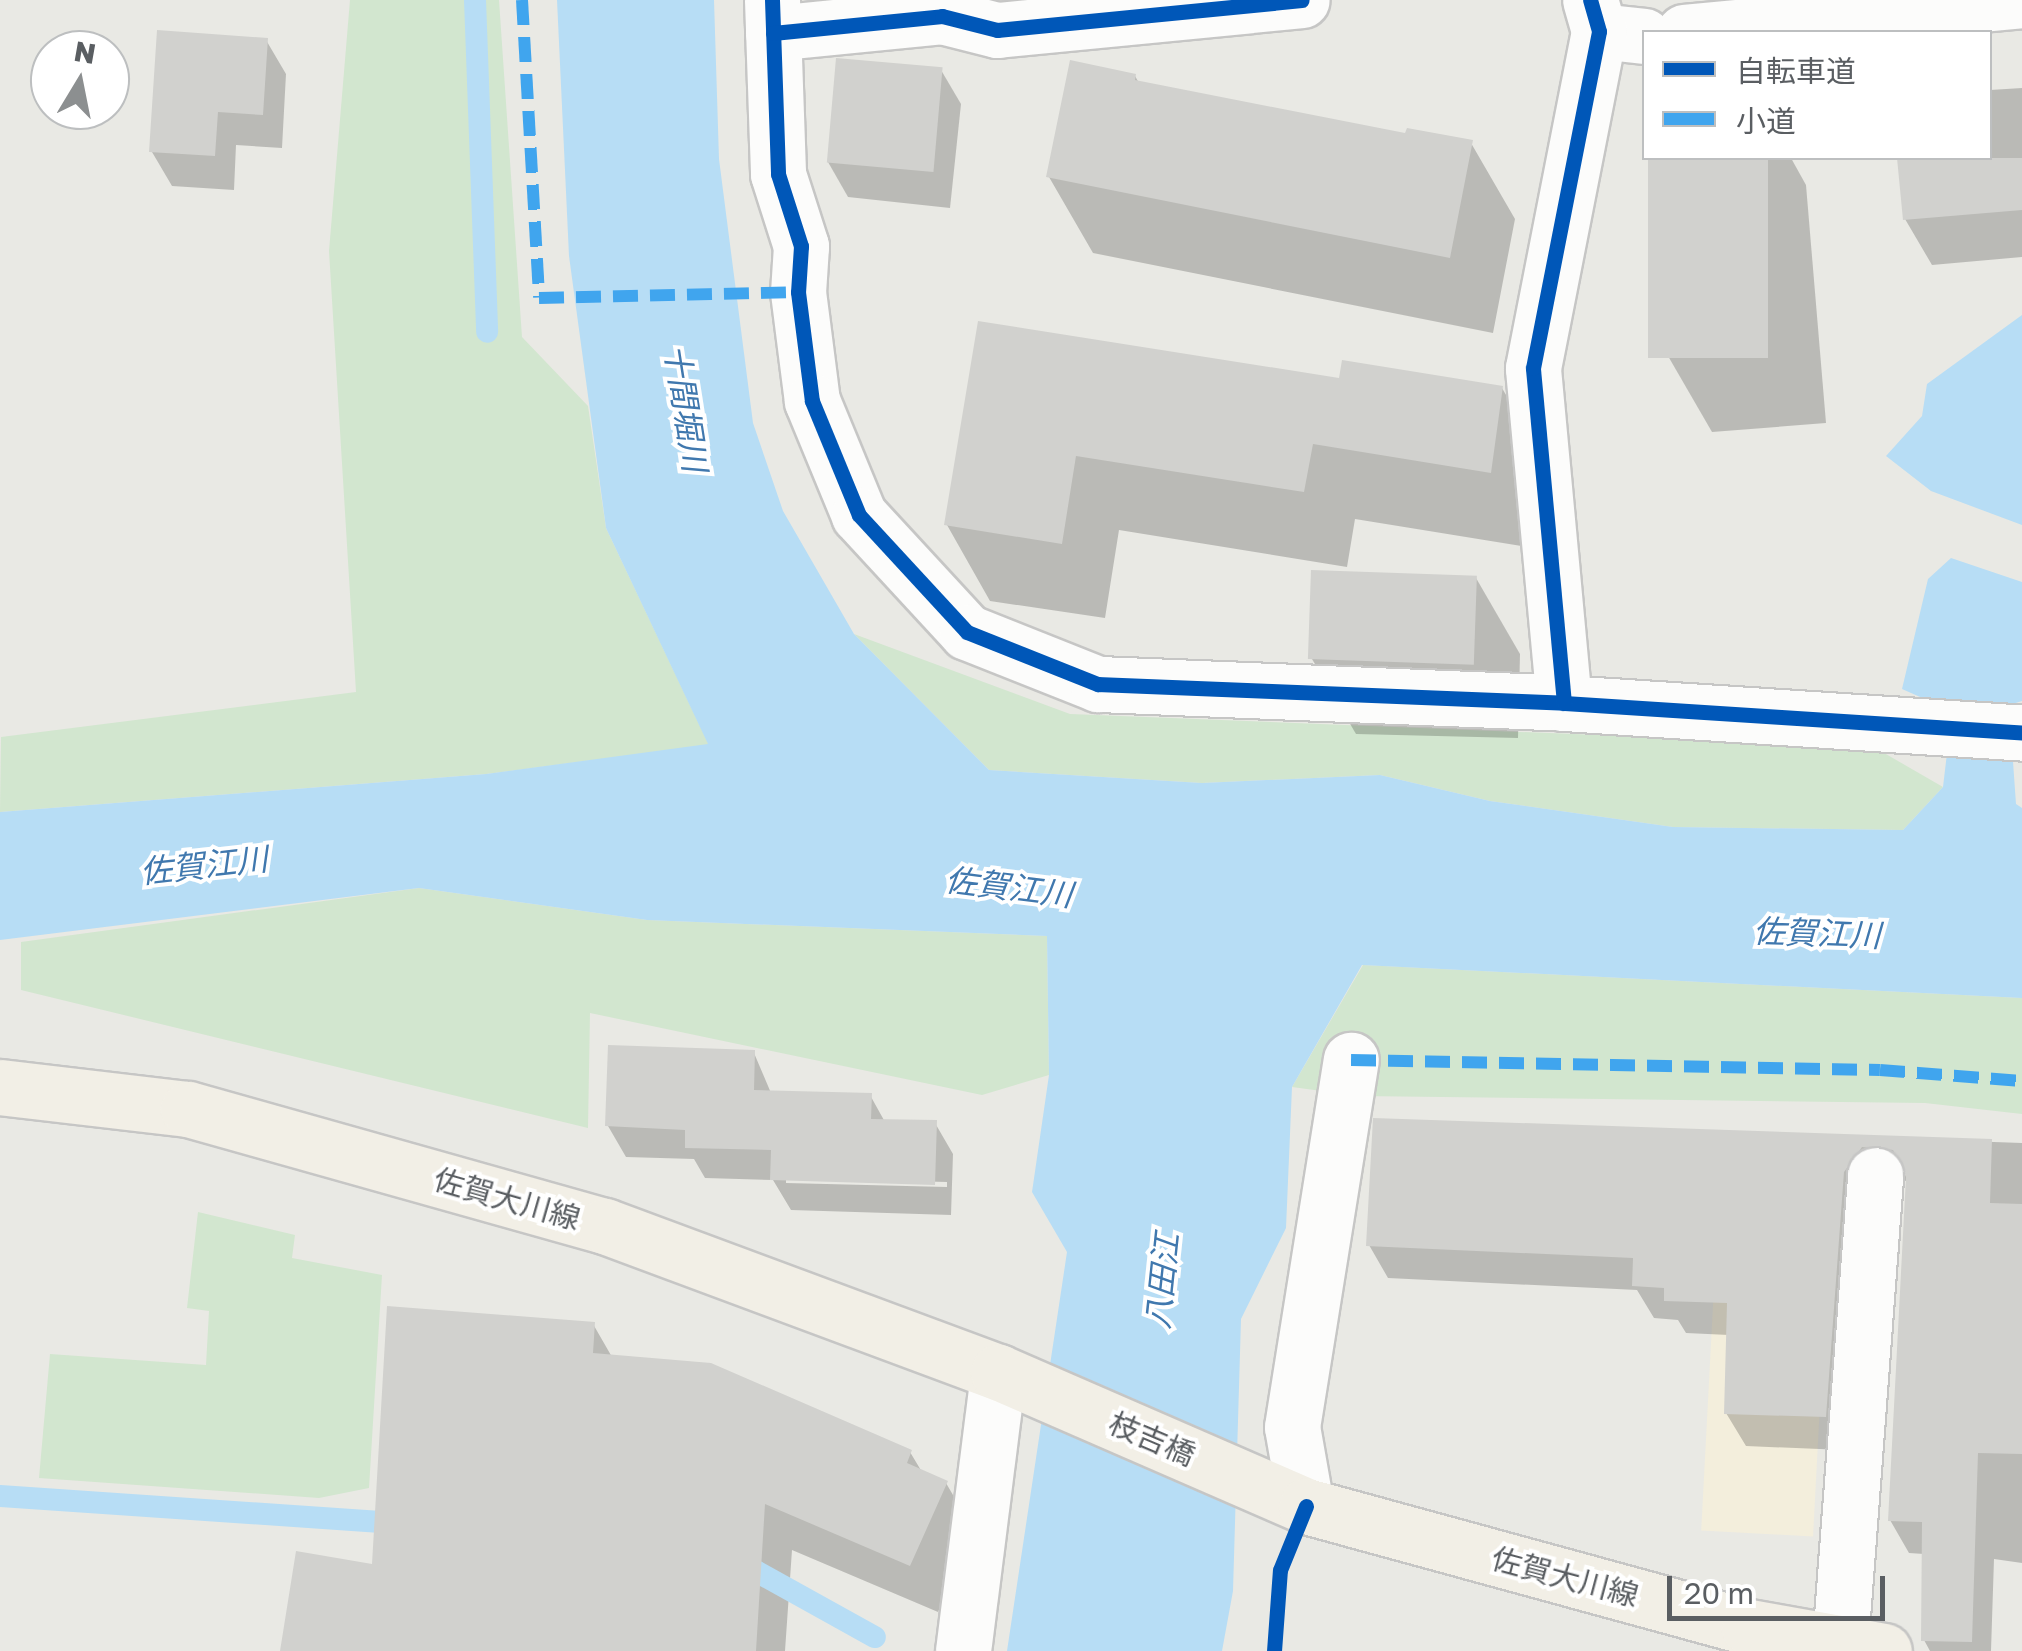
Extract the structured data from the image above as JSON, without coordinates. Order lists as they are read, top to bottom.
{
  "streets": {
    "main road": ["佐賀大川線", "枝吉橋"]
  },
  "crossings": [
    ["佐賀大川線", "枝吉橋"]
  ],
  "water": ["十間堀川", "佐賀江川", "八田江"],
  "legend": ["自転車道", "小道"],
  "scale_bar": "20 m",
  "north": "top"
}
